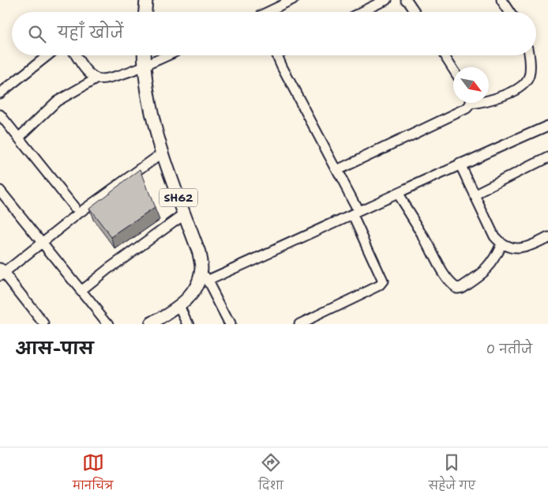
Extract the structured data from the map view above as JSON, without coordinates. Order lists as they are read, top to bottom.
{
  "streets": {
    "main road": ["SH62"]
  },
  "north": "bottom right",
  "page": {
    "search": "यहाँ खोजें",
    "heading": ["आस-पास", "0 नतीजे"],
    "nav": ["मानचित्र", "दिशा", "सहेजे गए"]
  }
}
